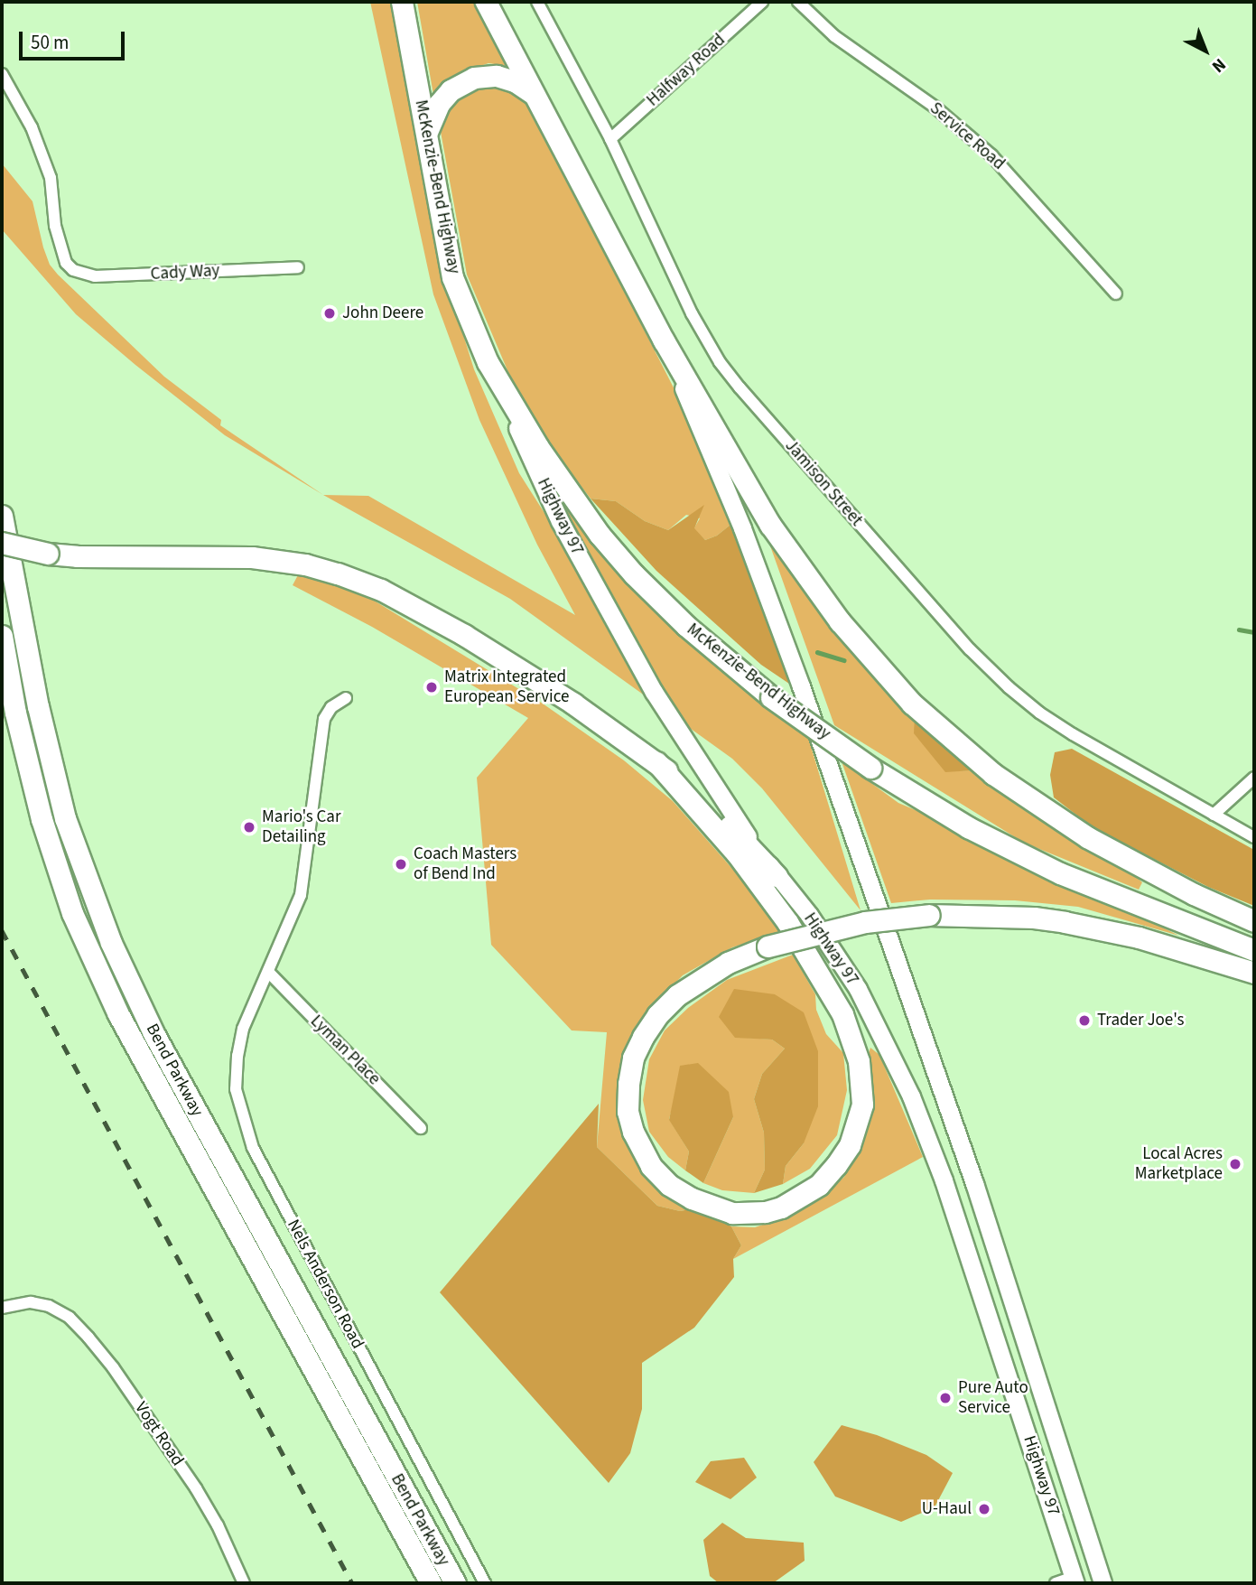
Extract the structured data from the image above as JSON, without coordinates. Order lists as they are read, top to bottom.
{
  "streets": {
    "highway": ["McKenzie-Bend Highway", "Bend Parkway"],
    "main road": ["Highway 97"],
    "street": [
      "Halfway Road",
      "Service Road",
      "Cady Way",
      "Jamison Street",
      "Lyman Place",
      "Nels Anderson Road",
      "Vogt Road"
    ]
  },
  "crossings": [
    ["Halfway Road", "Jamison Street"],
    ["McKenzie-Bend Highway", "Highway 97"],
    ["Lyman Place", "Nels Anderson Road"]
  ],
  "places": [
    "John Deere",
    "Matrix Integrated European Service",
    "Mario's Car Detailing",
    "Coach Masters of Bend Ind",
    "Trader Joe's",
    "Local Acres Marketplace",
    "Pure Auto Service",
    "U-Haul"
  ],
  "scale_bar": "50 m",
  "north": "bottom right"
}
